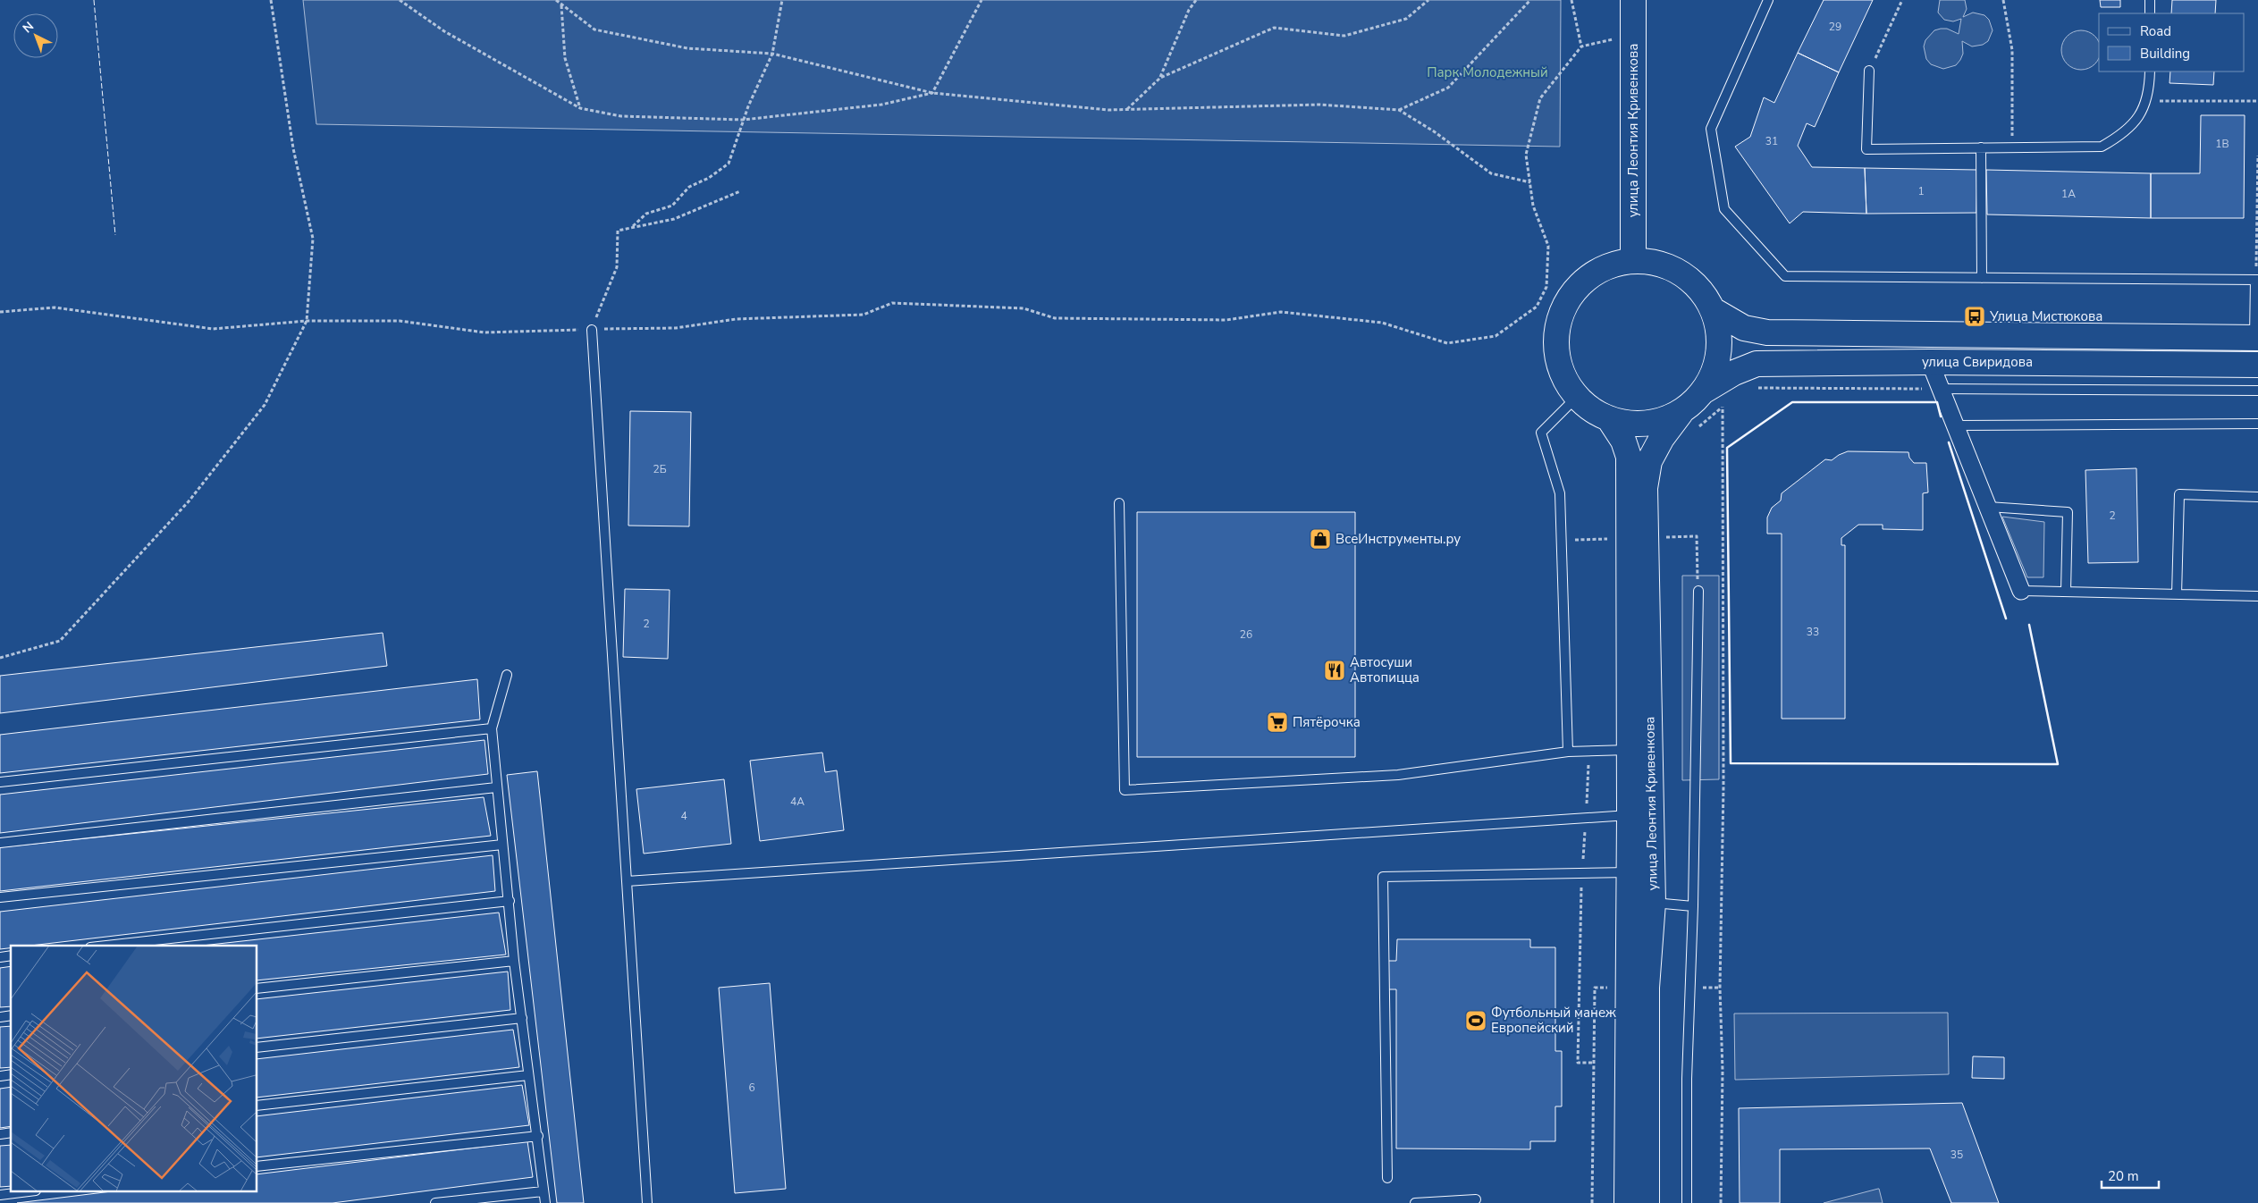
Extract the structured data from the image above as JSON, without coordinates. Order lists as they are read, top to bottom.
{
  "streets": {
    "street": ["улица Леонтия Кривенкова", "улица Свиридова"]
  },
  "parks": ["Парк Молодежный"],
  "places": {
    "bus stop": ["Улица Мистюкова"],
    "shop": ["ВсеИнструменты.ру"],
    "restaurant": ["Автосуши Автопицца"],
    "supermarket": ["Пятёрочка"],
    "sports": ["Футбольный манеж Европейский"]
  },
  "house_numbers": [
    "29",
    "31",
    "1В",
    "1",
    "1А",
    "2Б",
    "2",
    "2",
    "33",
    "26",
    "4А",
    "4",
    "6",
    "35"
  ],
  "legend": ["Road", "Building"],
  "scale_bar": "20 m",
  "north": "top left"
}
